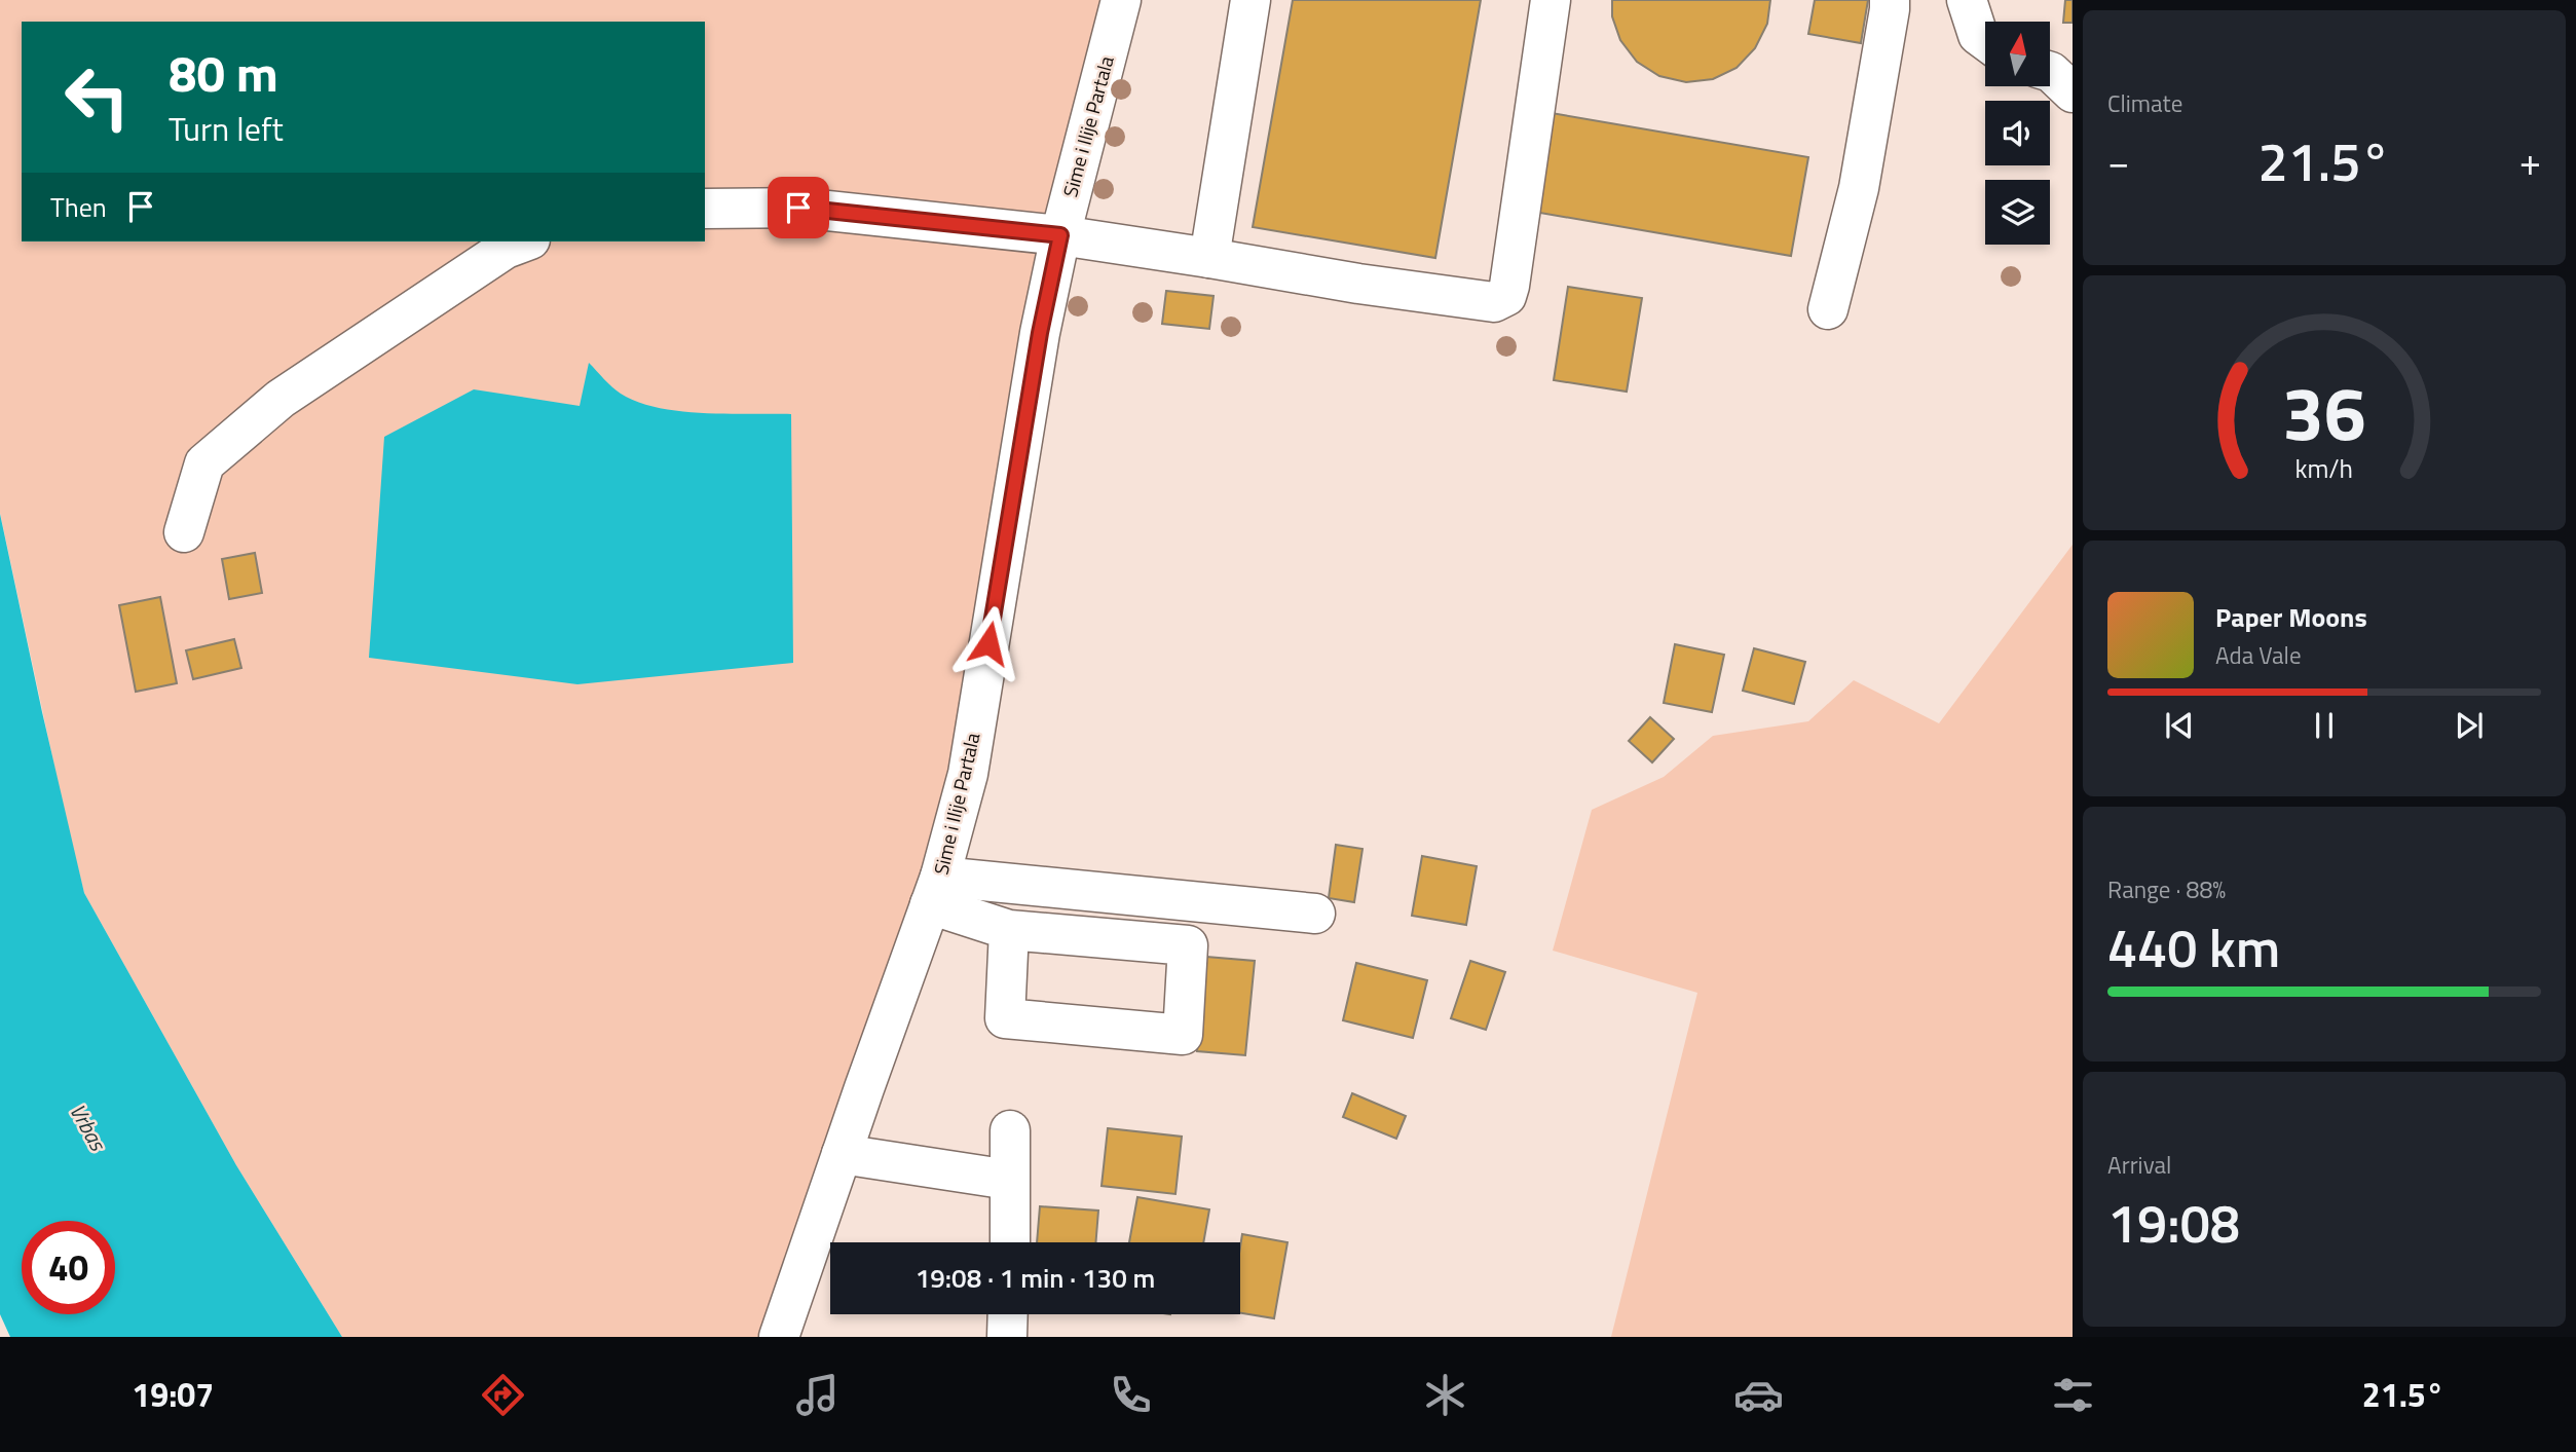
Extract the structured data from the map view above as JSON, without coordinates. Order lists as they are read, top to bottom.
{
  "streets": {
    "street": ["Sime i Ilije Partala"]
  },
  "water": ["Vrbas"],
  "north": "top",
  "page": {
    "tile": [
      "Climate",
      ["Range · 88%", "440 km"],
      ["Arrival", "19:08"]
    ],
    "turn": ["80 m", "Turn left"],
    "heat": ["−", "21.5°", "+"],
    "then": "Then",
    "song": ["Paper Moons", "Ada Vale"],
    "limit": "40",
    "trip": "19:08 · 1 min · 130 m",
    "tabs": ["19:07", "21.5°"],
    "gauge": ["36", "km/h"]
  }
}
